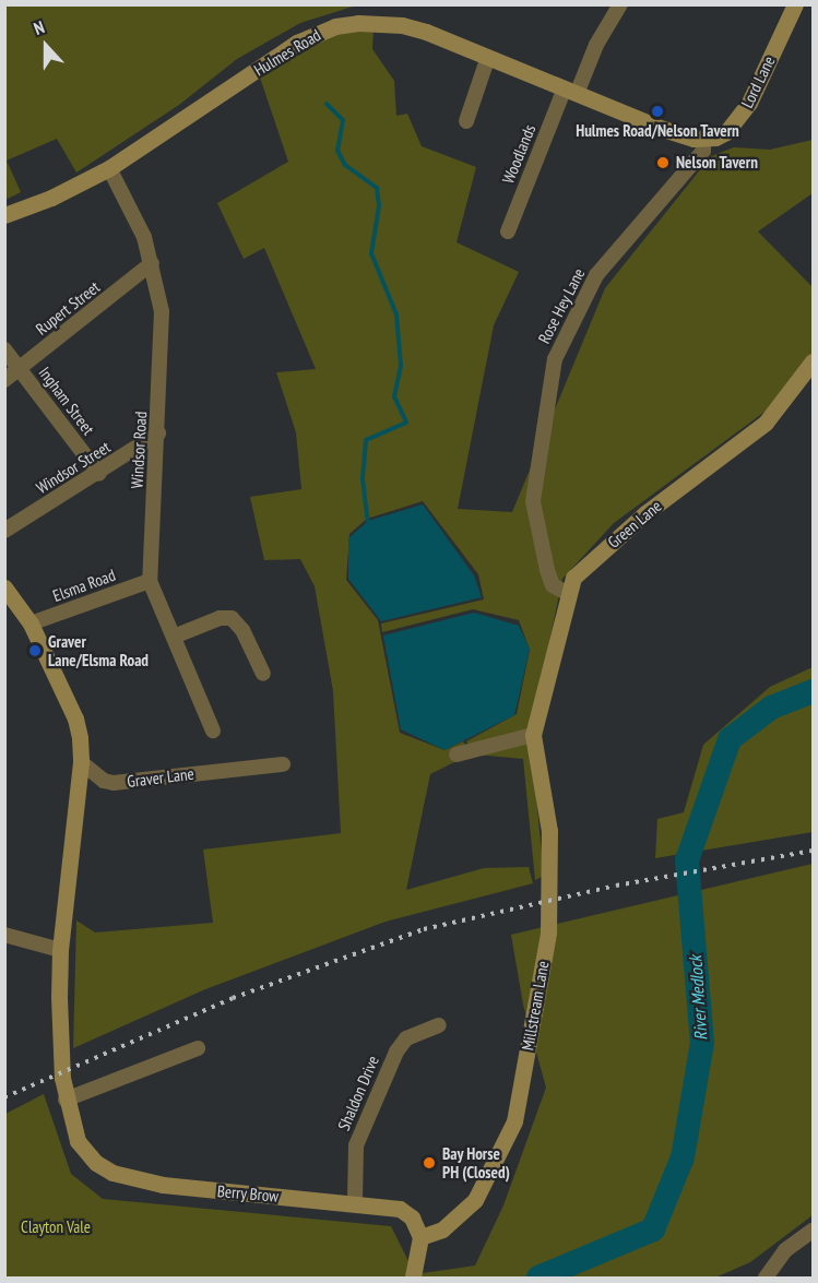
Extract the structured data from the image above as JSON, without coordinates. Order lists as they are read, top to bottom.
{
  "streets": {
    "street": [
      "Hulmes Road",
      "Lord Lane",
      "Woodlands",
      "Rose Hey Lane",
      "Rupert Street",
      "Ingham Street",
      "Windsor Road",
      "Windsor Street",
      "Green Lane",
      "Elsma Road",
      "Graver Lane",
      "Millstream Lane",
      "Shaldon Drive",
      "Berry Brow"
    ]
  },
  "crossings": [
    ["Hulmes Road", "Lord Lane"],
    ["Hulmes Road", "Woodlands"],
    ["Hulmes Road", "Rose Hey Lane"],
    ["Hulmes Road", "Windsor Road"],
    ["Lord Lane", "Rose Hey Lane"],
    ["Rose Hey Lane", "Green Lane"],
    ["Rupert Street", "Ingham Street"],
    ["Rupert Street", "Windsor Road"],
    ["Ingham Street", "Windsor Street"],
    ["Windsor Road", "Windsor Street"],
    ["Windsor Road", "Elsma Road"],
    ["Green Lane", "Millstream Lane"],
    ["Graver Lane", "Berry Brow"],
    ["Millstream Lane", "Berry Brow"],
    ["Shaldon Drive", "Berry Brow"]
  ],
  "water": ["River Medlock"],
  "parks": ["Clayton Vale"],
  "places": [
    "Hulmes Road/Nelson Tavern",
    "Nelson Tavern",
    "Graver Lane/Elsma Road",
    "Bay Horse PH (Closed)"
  ],
  "north": "top"
}
